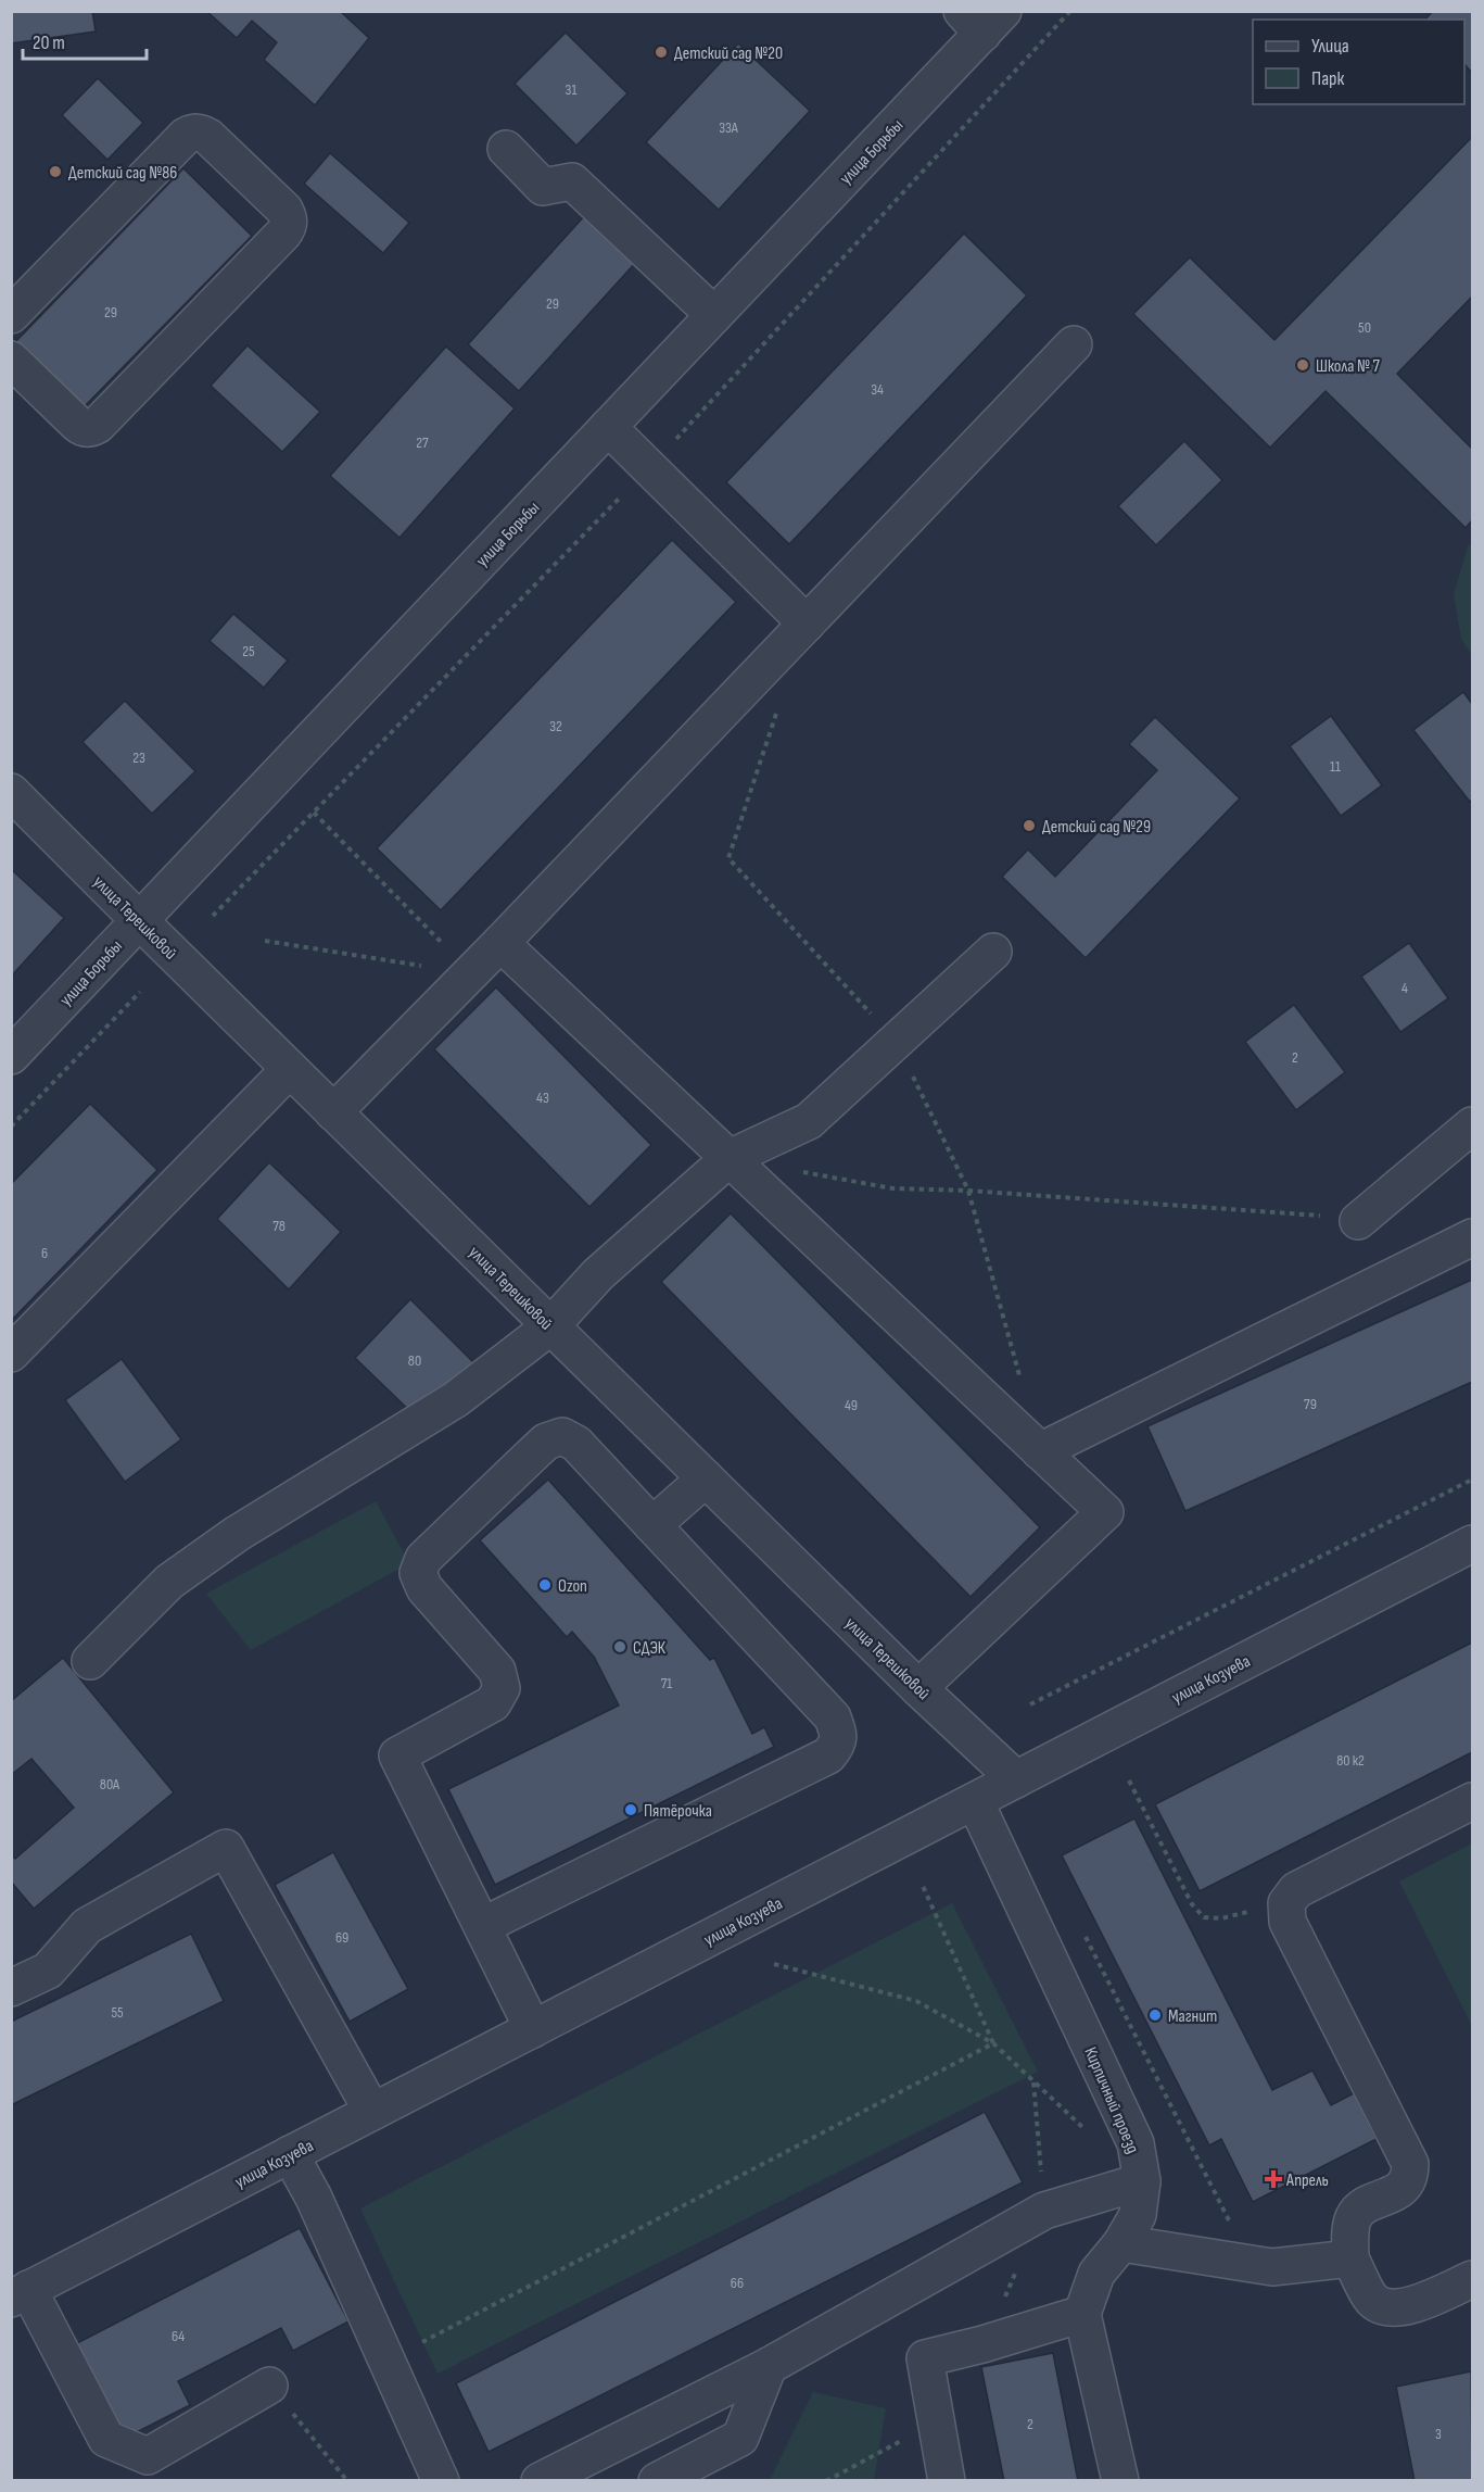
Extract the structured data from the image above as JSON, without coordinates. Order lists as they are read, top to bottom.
{
  "streets": {
    "street": [
      "улица Борьбы",
      "улица Терешковой",
      "улица Козуева",
      "Кирпичный проезд"
    ]
  },
  "crossings": [
    ["улица Борьбы", "улица Терешковой"],
    ["улица Терешковой", "улица Козуева"],
    ["улица Козуева", "Кирпичный проезд"]
  ],
  "places": {
    "other": [
      "Детский сад №20",
      "Детский сад №86",
      "Школа № 7",
      "Детский сад №29",
      "Ozon",
      "СДЭК",
      "Пятёрочка",
      "Магнит"
    ],
    "health": ["Апрель"]
  },
  "house_numbers": [
    "31",
    "33А",
    "29",
    "29",
    "50",
    "34",
    "27",
    "25",
    "32",
    "23",
    "11",
    "4",
    "2",
    "43",
    "78",
    "6",
    "80",
    "79",
    "49",
    "71",
    "80 к2",
    "80А",
    "69",
    "55",
    "66",
    "64",
    "2",
    "3"
  ],
  "legend": ["Улица", "Парк"],
  "scale_bar": "20 m"
}
